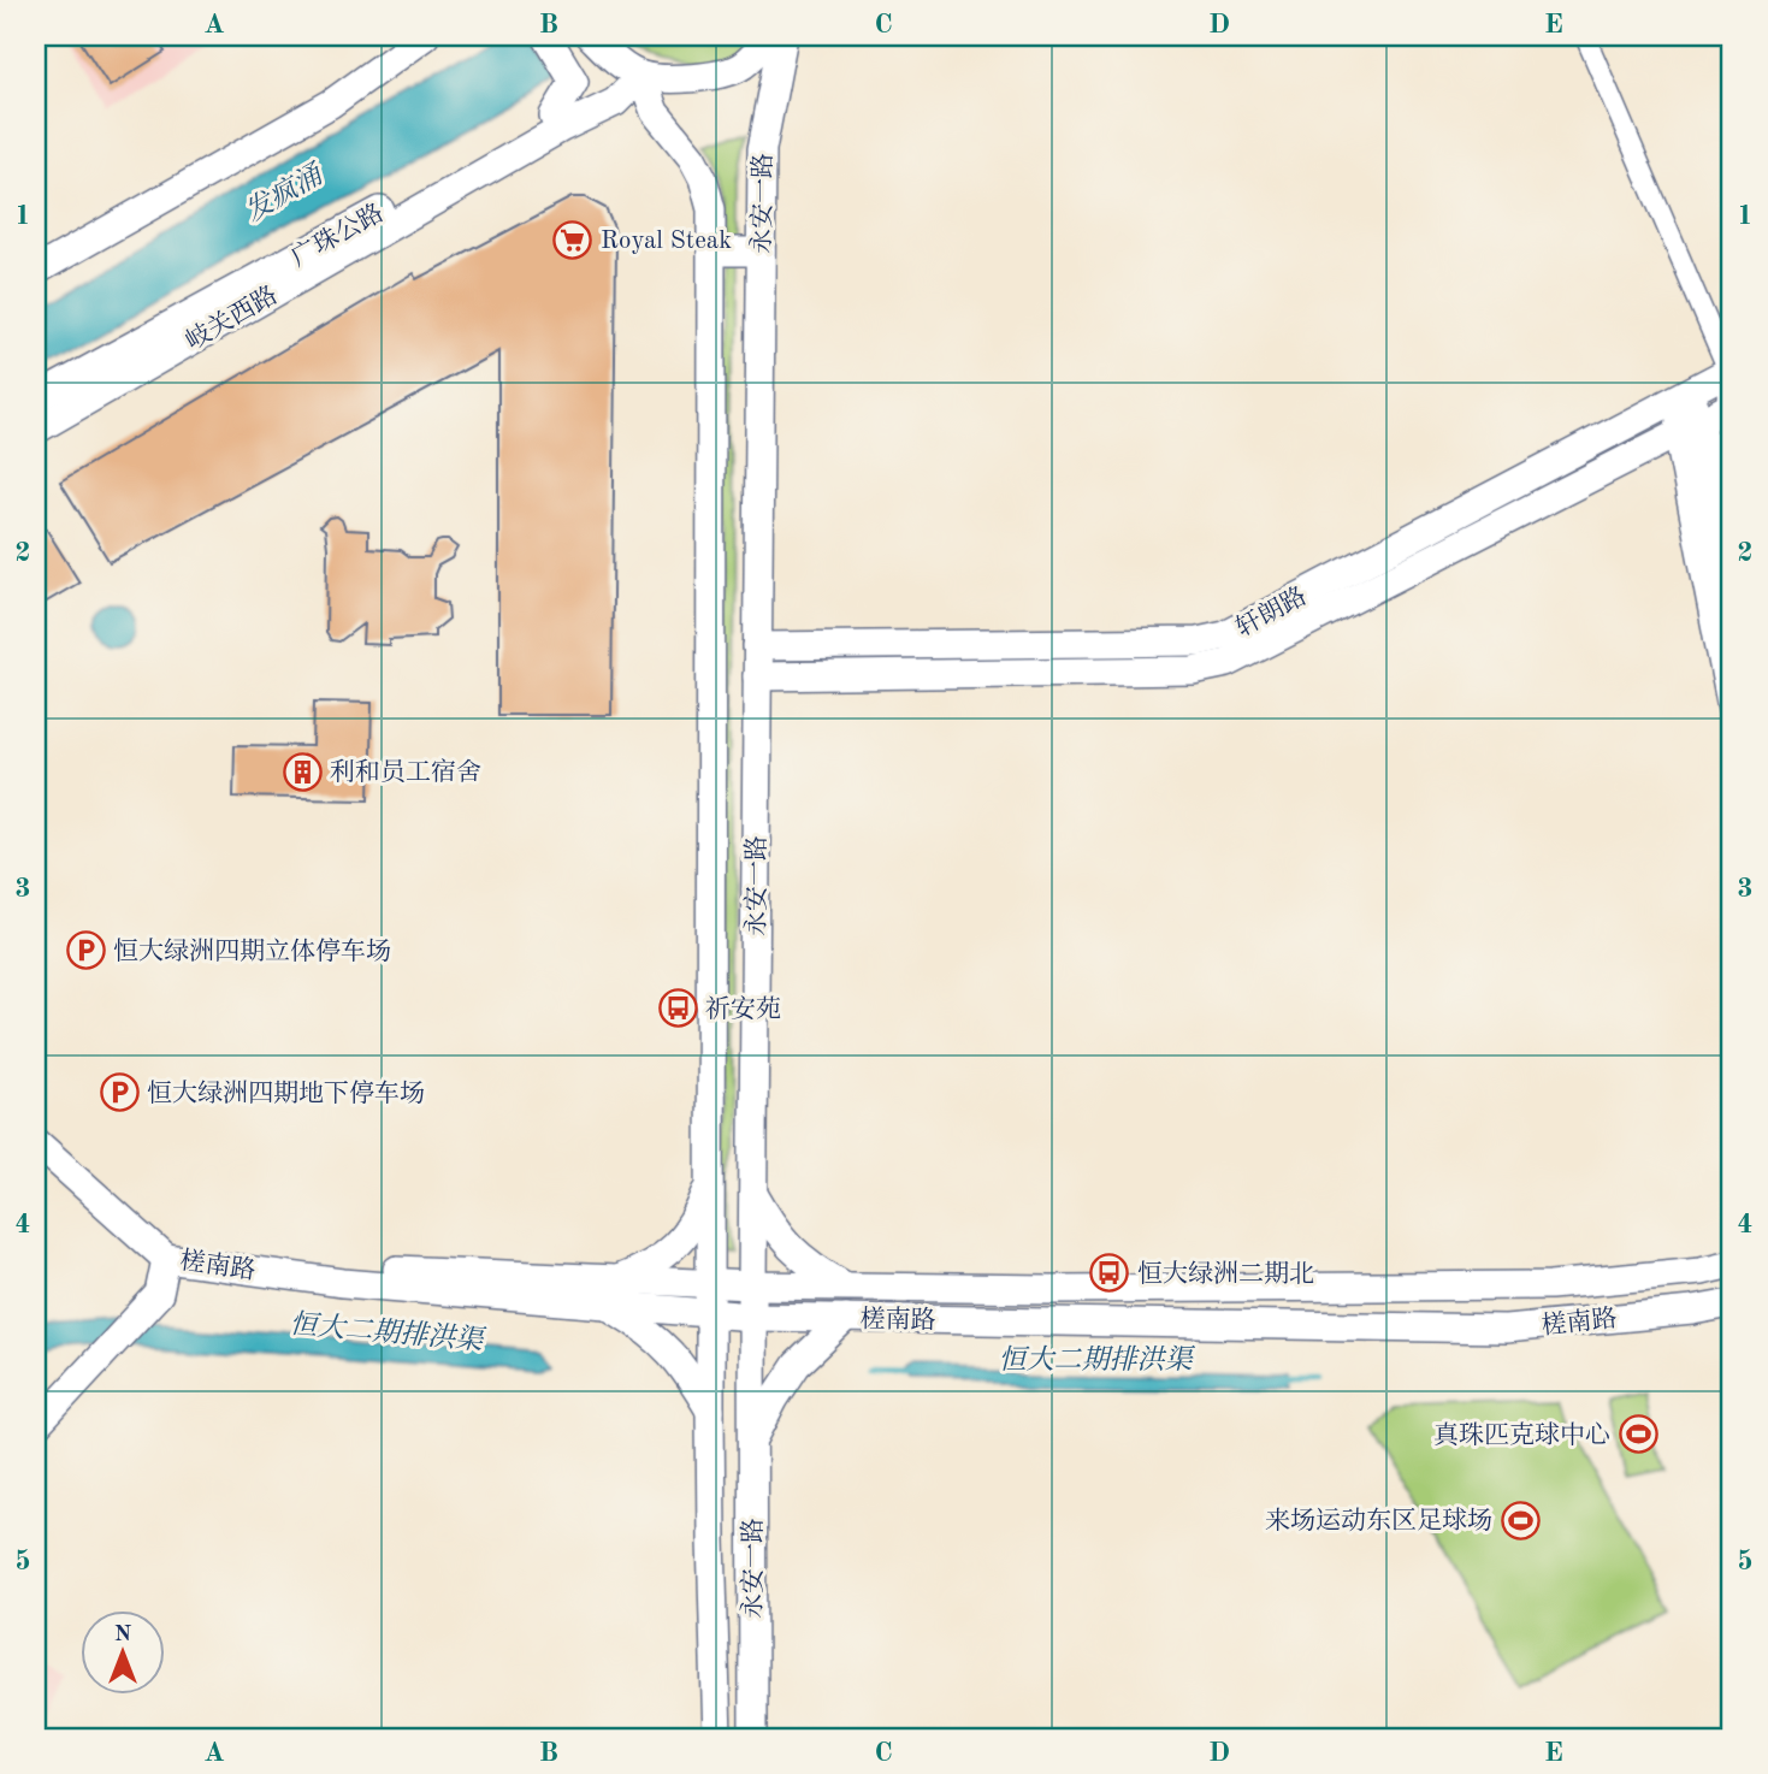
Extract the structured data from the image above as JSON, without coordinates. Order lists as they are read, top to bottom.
{
  "streets": {
    "main road": [
      "永安一路",
      "广珠公路",
      "岐关西路",
      "轩朗路",
      "槎南路"
    ]
  },
  "crossings": [
    ["永安一路", "广珠公路"],
    ["永安一路", "岐关西路"],
    ["永安一路", "轩朗路"],
    ["永安一路", "槎南路"],
    ["广珠公路", "岐关西路"]
  ],
  "water": ["发疯涌", "恒大二期排洪渠"],
  "places": {
    "supermarket": ["Royal Steak"],
    "building": ["利和员工宿舍"],
    "parking": ["恒大绿洲四期立体停车场", "恒大绿洲四期地下停车场"],
    "bus stop": ["祈安苑", "恒大绿洲二期北"],
    "sports": ["真珠匹克球中心", "来场运动东区足球场"]
  },
  "north": "top",
  "grid": {
    "columns": [
      "A",
      "B",
      "C",
      "D",
      "E"
    ],
    "rows": [
      "1",
      "2",
      "3",
      "4",
      "5"
    ]
  }
}
